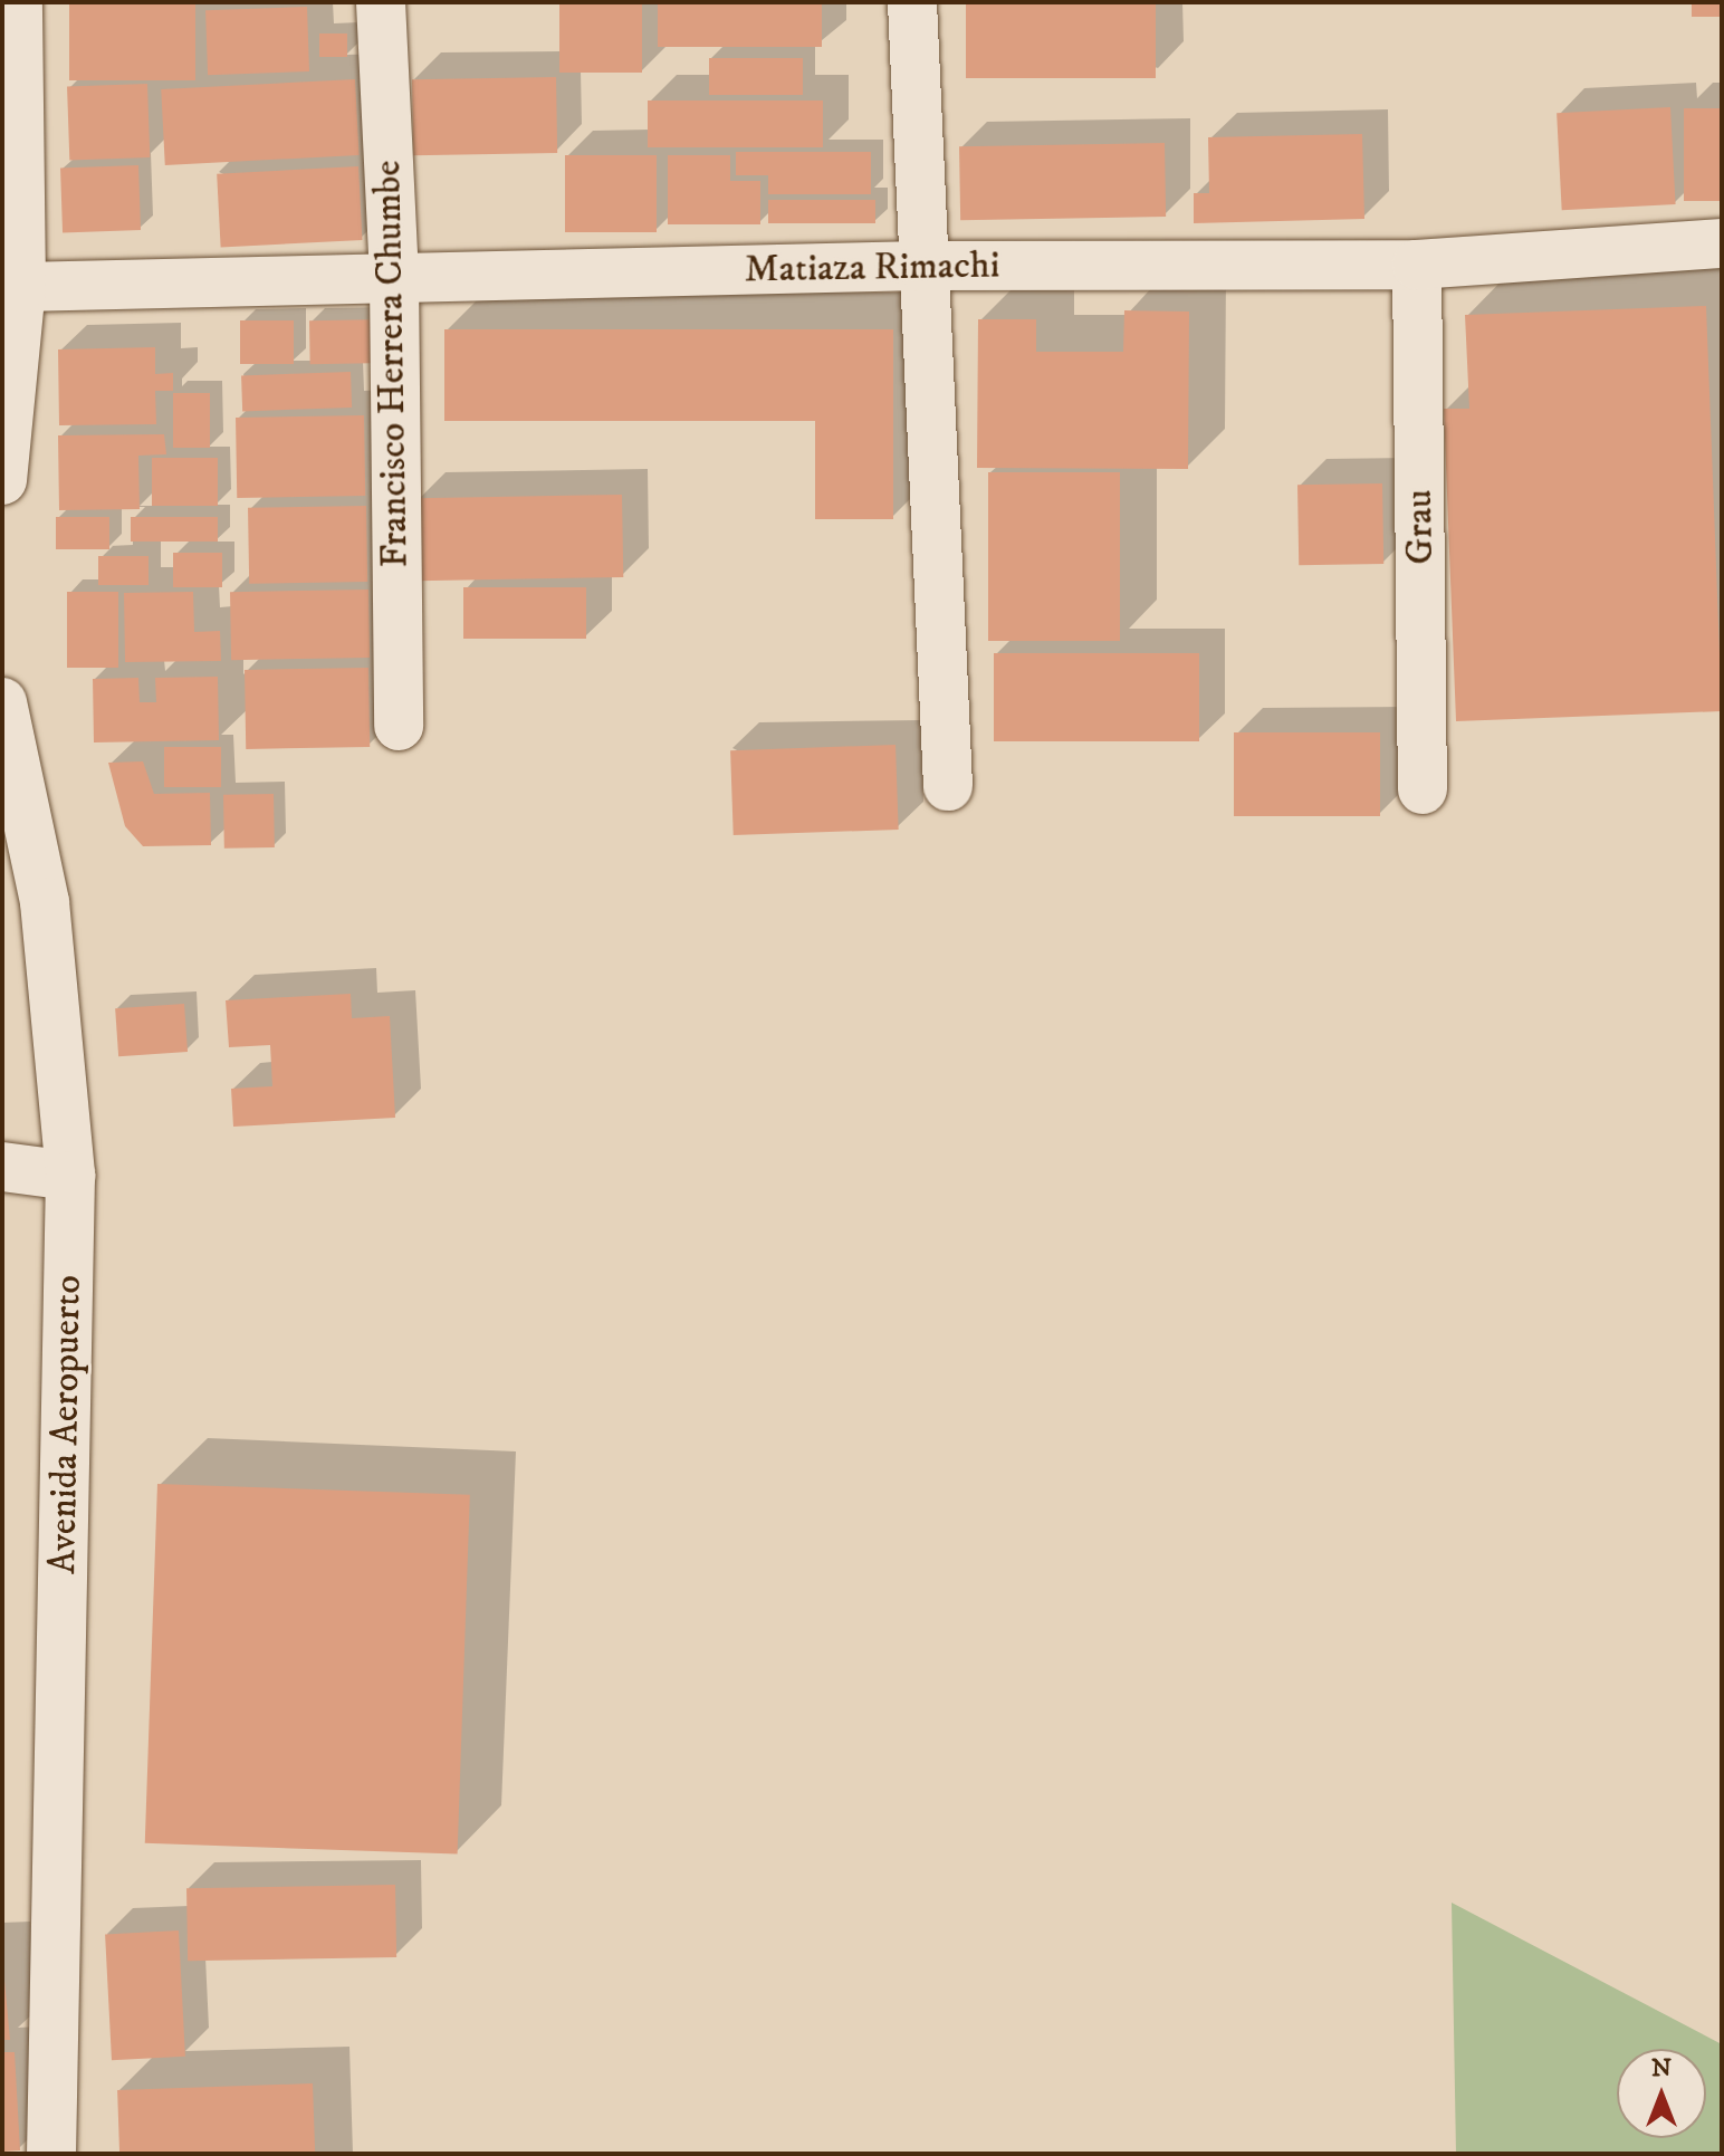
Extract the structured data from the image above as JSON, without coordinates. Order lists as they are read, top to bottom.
{
  "streets": {
    "street": [
      "Matiaza Rimachi",
      "Francisco Herrera Chumbe",
      "Grau",
      "Avenida Aeropuerto"
    ]
  },
  "crossings": [
    ["Matiaza Rimachi", "Francisco Herrera Chumbe"],
    ["Matiaza Rimachi", "Grau"]
  ],
  "north": "top"
}
